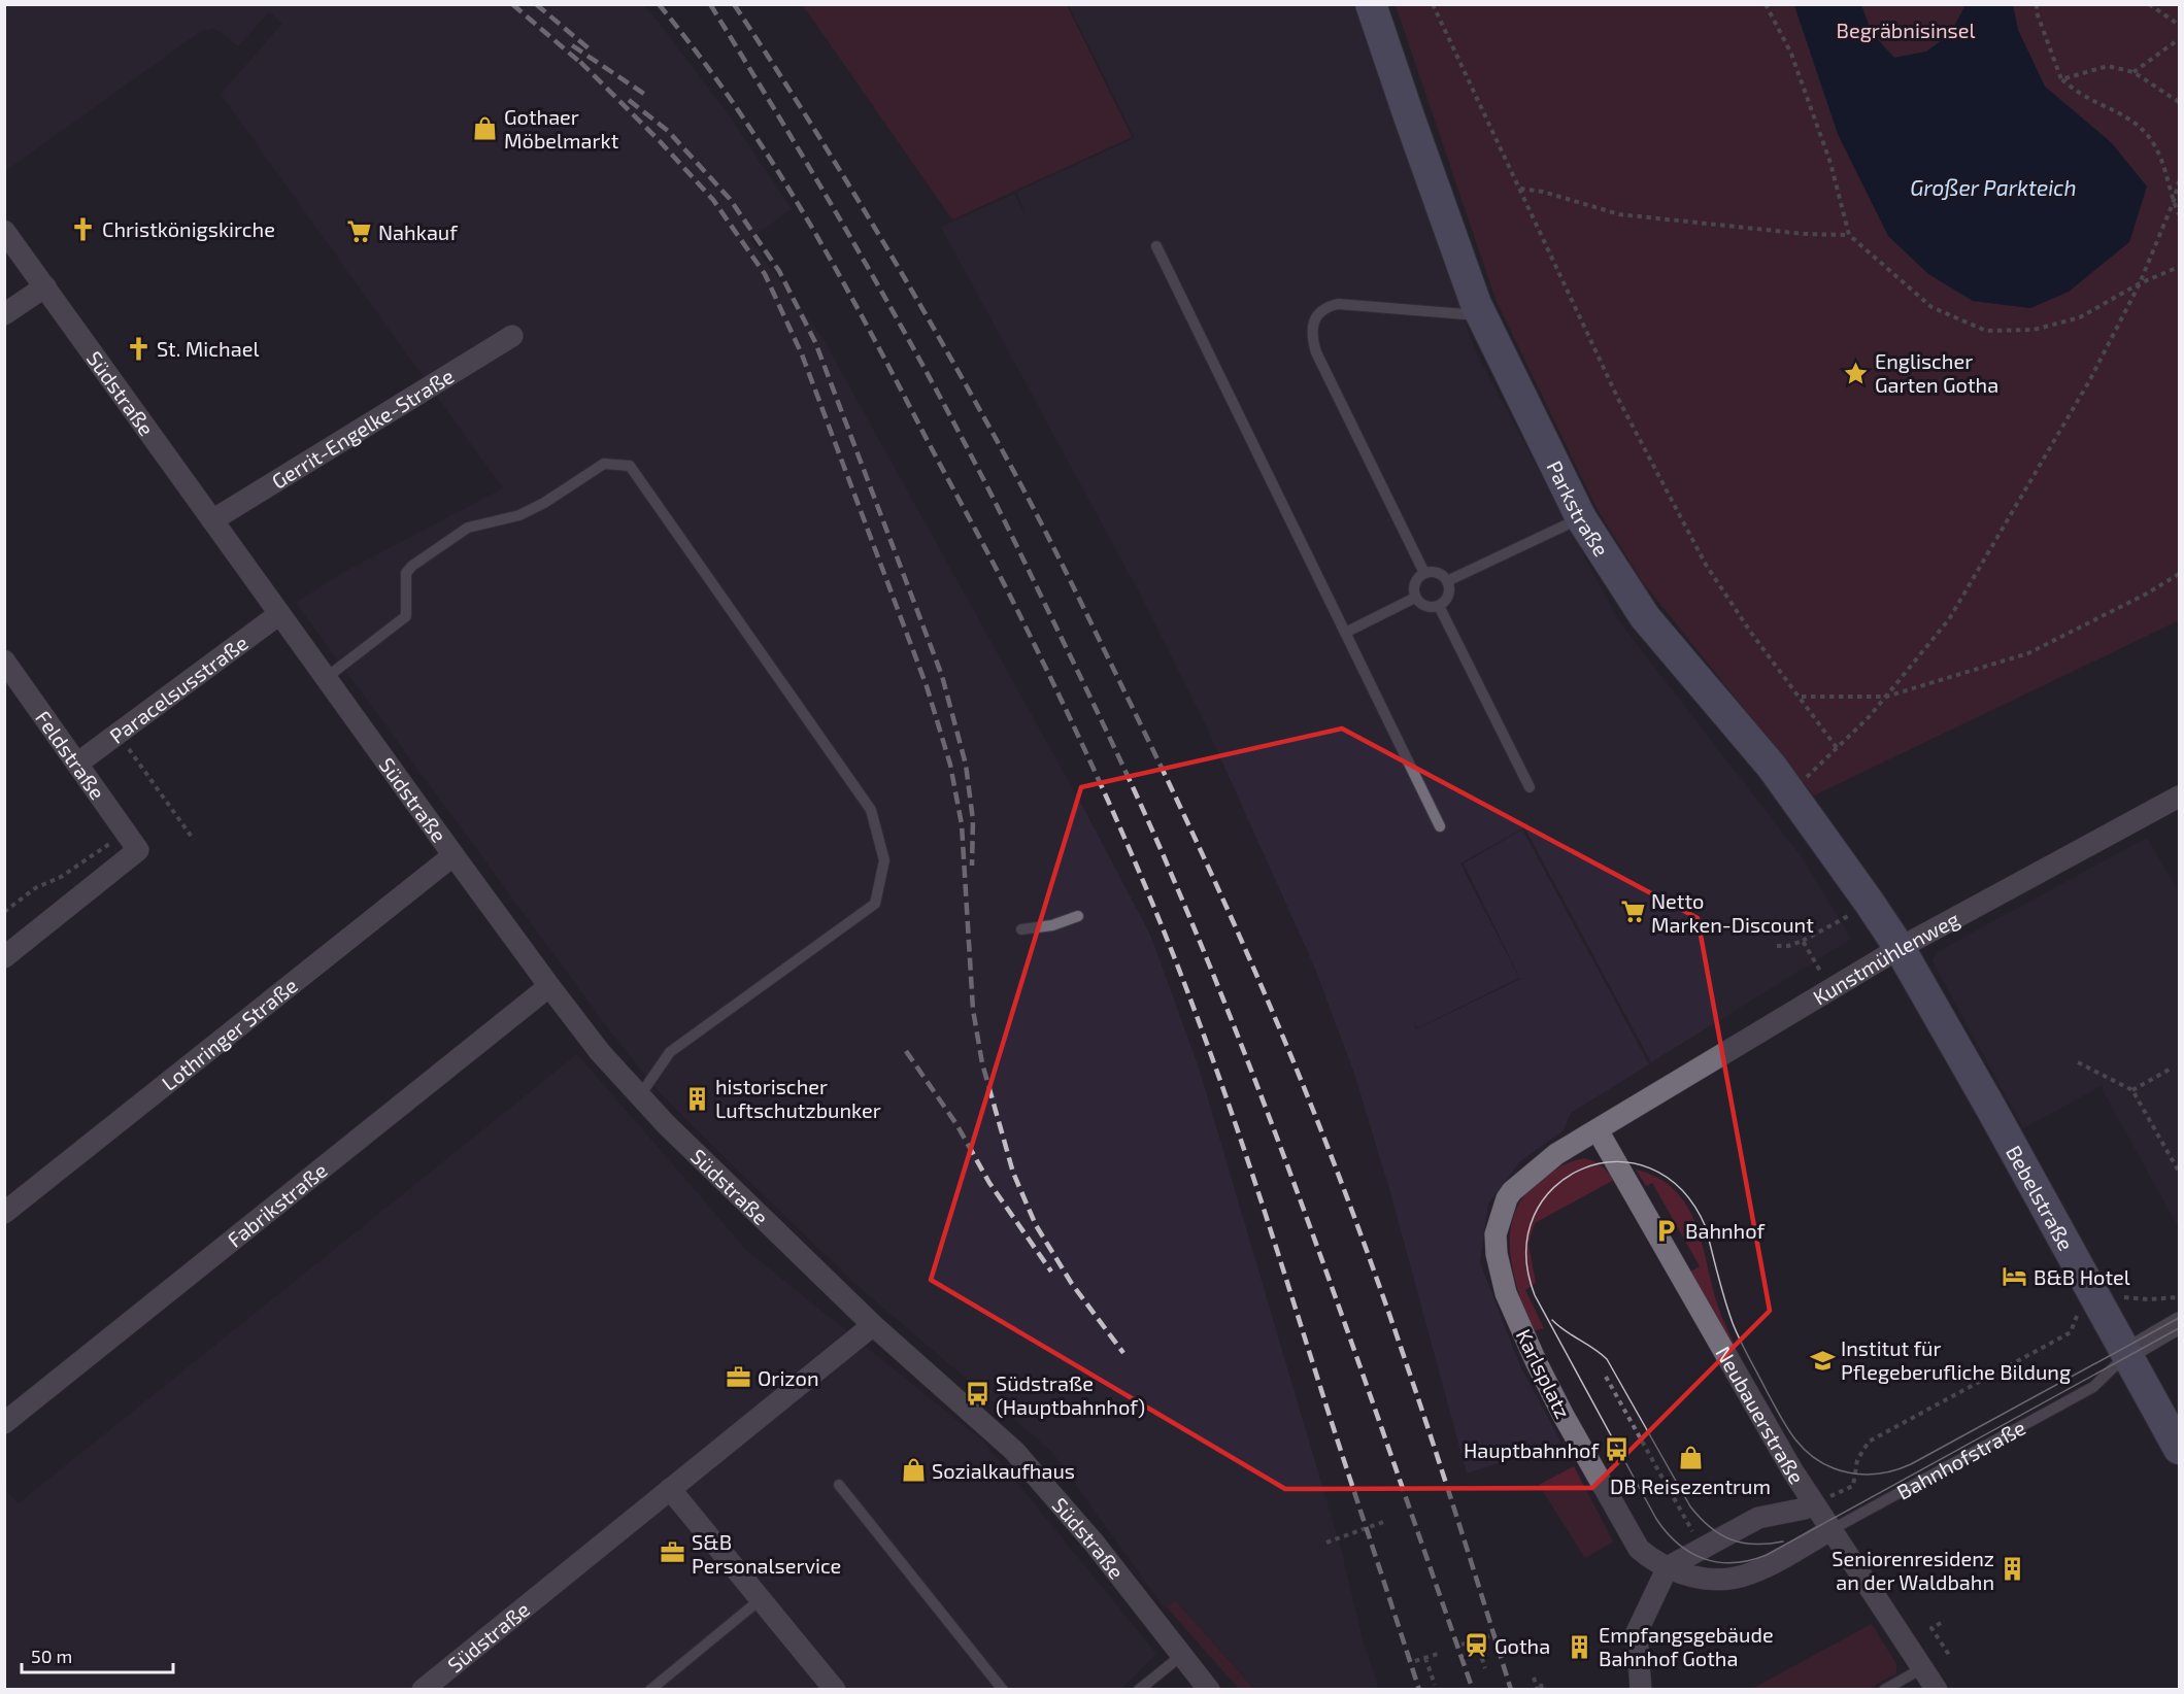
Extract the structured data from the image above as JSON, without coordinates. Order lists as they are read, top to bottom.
{
  "streets": {
    "street": [
      "Südstraße",
      "Gerrit-Engelke-Straße",
      "Parkstraße",
      "Paracelsusstraße",
      "Feldstraße",
      "Kunstmühlenweg",
      "Lothringer Straße",
      "Bebelstraße",
      "Fabrikstraße",
      "Karlsplatz",
      "Neubauerstraße",
      "Bahnhofstraße"
    ]
  },
  "crossings": [
    ["Südstraße", "Gerrit-Engelke-Straße"],
    ["Südstraße", "Paracelsusstraße"],
    ["Südstraße", "Lothringer Straße"],
    ["Südstraße", "Fabrikstraße"],
    ["Parkstraße", "Kunstmühlenweg"],
    ["Parkstraße", "Bebelstraße"],
    ["Paracelsusstraße", "Feldstraße"],
    ["Kunstmühlenweg", "Bebelstraße"],
    ["Kunstmühlenweg", "Karlsplatz"],
    ["Kunstmühlenweg", "Neubauerstraße"],
    ["Bebelstraße", "Bahnhofstraße"],
    ["Karlsplatz", "Neubauerstraße"],
    ["Karlsplatz", "Bahnhofstraße"],
    ["Neubauerstraße", "Bahnhofstraße"]
  ],
  "water": ["Großer Parkteich"],
  "parks": ["Begräbnisinsel"],
  "places": {
    "shop": ["Gothaer Möbelmarkt", "DB Reisezentrum", "Sozialkaufhaus"],
    "church": ["Christkönigskirche", "St. Michael"],
    "supermarket": ["Nahkauf", "Netto Marken-Discount"],
    "place": ["Englischer Garten Gotha"],
    "building": ["historischer Luftschutzbunker", "Seniorenresidenz an der Waldbahn", "Empfangsgebäude Bahnhof Gotha"],
    "parking": ["Bahnhof"],
    "hotel": ["B&B Hotel"],
    "school or university": ["Institut für Pflegeberufliche Bildung"],
    "office": ["Orizon", "S&B Personalservice"],
    "bus stop": ["Südstraße (Hauptbahnhof)", "Hauptbahnhof"],
    "station": ["Gotha"]
  },
  "scale_bar": "50 m"
}
